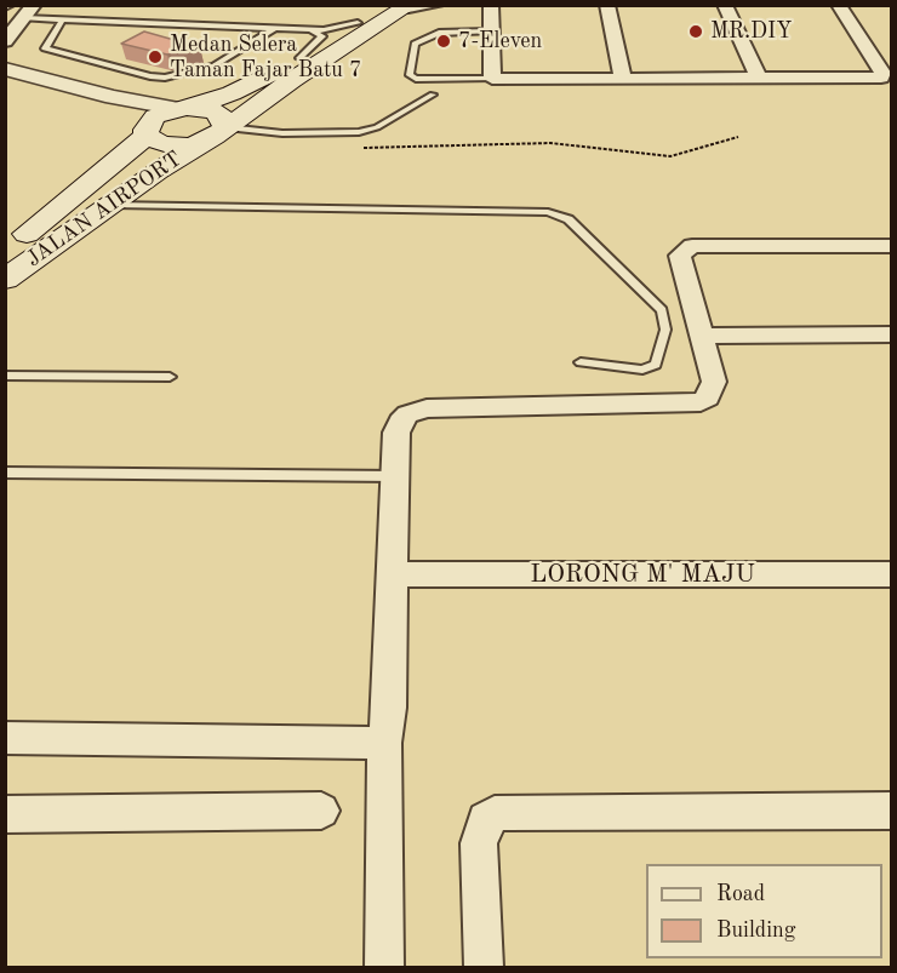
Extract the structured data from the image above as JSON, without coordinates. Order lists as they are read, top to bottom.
{
  "streets": {
    "main road": ["JALAN AIRPORT"],
    "street": ["LORONG M' MAJU"]
  },
  "places": ["MR.DIY", "7-Eleven", "Medan Selera Taman Fajar Batu 7"],
  "legend": ["Road", "Building"]
}
